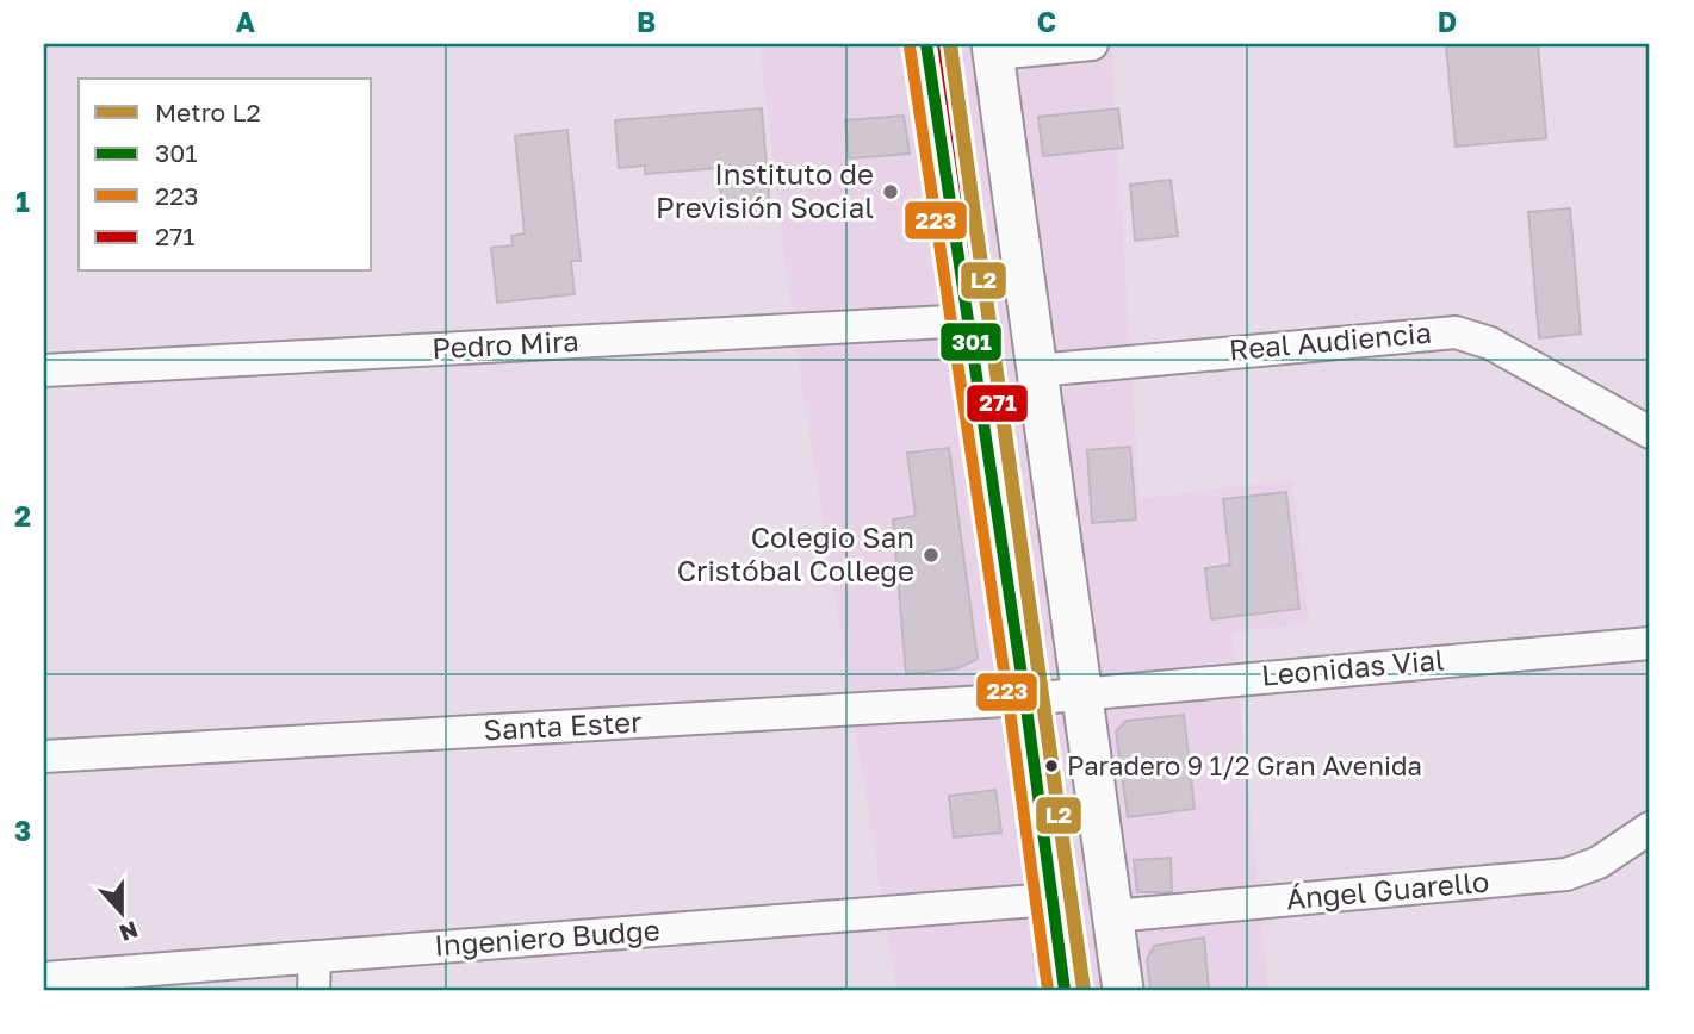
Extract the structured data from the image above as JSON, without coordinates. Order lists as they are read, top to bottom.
{
  "streets": {
    "street": [
      "Real Audiencia",
      "Pedro Mira",
      "Leonidas Vial",
      "Santa Ester",
      "Ángel Guarello",
      "Ingeniero Budge"
    ]
  },
  "crossings": [
    ["Leonidas Vial", "Santa Ester"]
  ],
  "places": ["Instituto de Previsión Social", "Colegio San Cristóbal College", "Paradero 9 1/2 Gran Avenida"],
  "lines": [
    "metro line L2",
    "transit line 301",
    "transit line 271",
    "transit line 223"
  ],
  "legend": [
    "Metro L2",
    "301",
    "223",
    "271"
  ],
  "north": "bottom",
  "grid": {
    "columns": [
      "A",
      "B",
      "C",
      "D"
    ],
    "rows": ["1", "2", "3"]
  }
}
